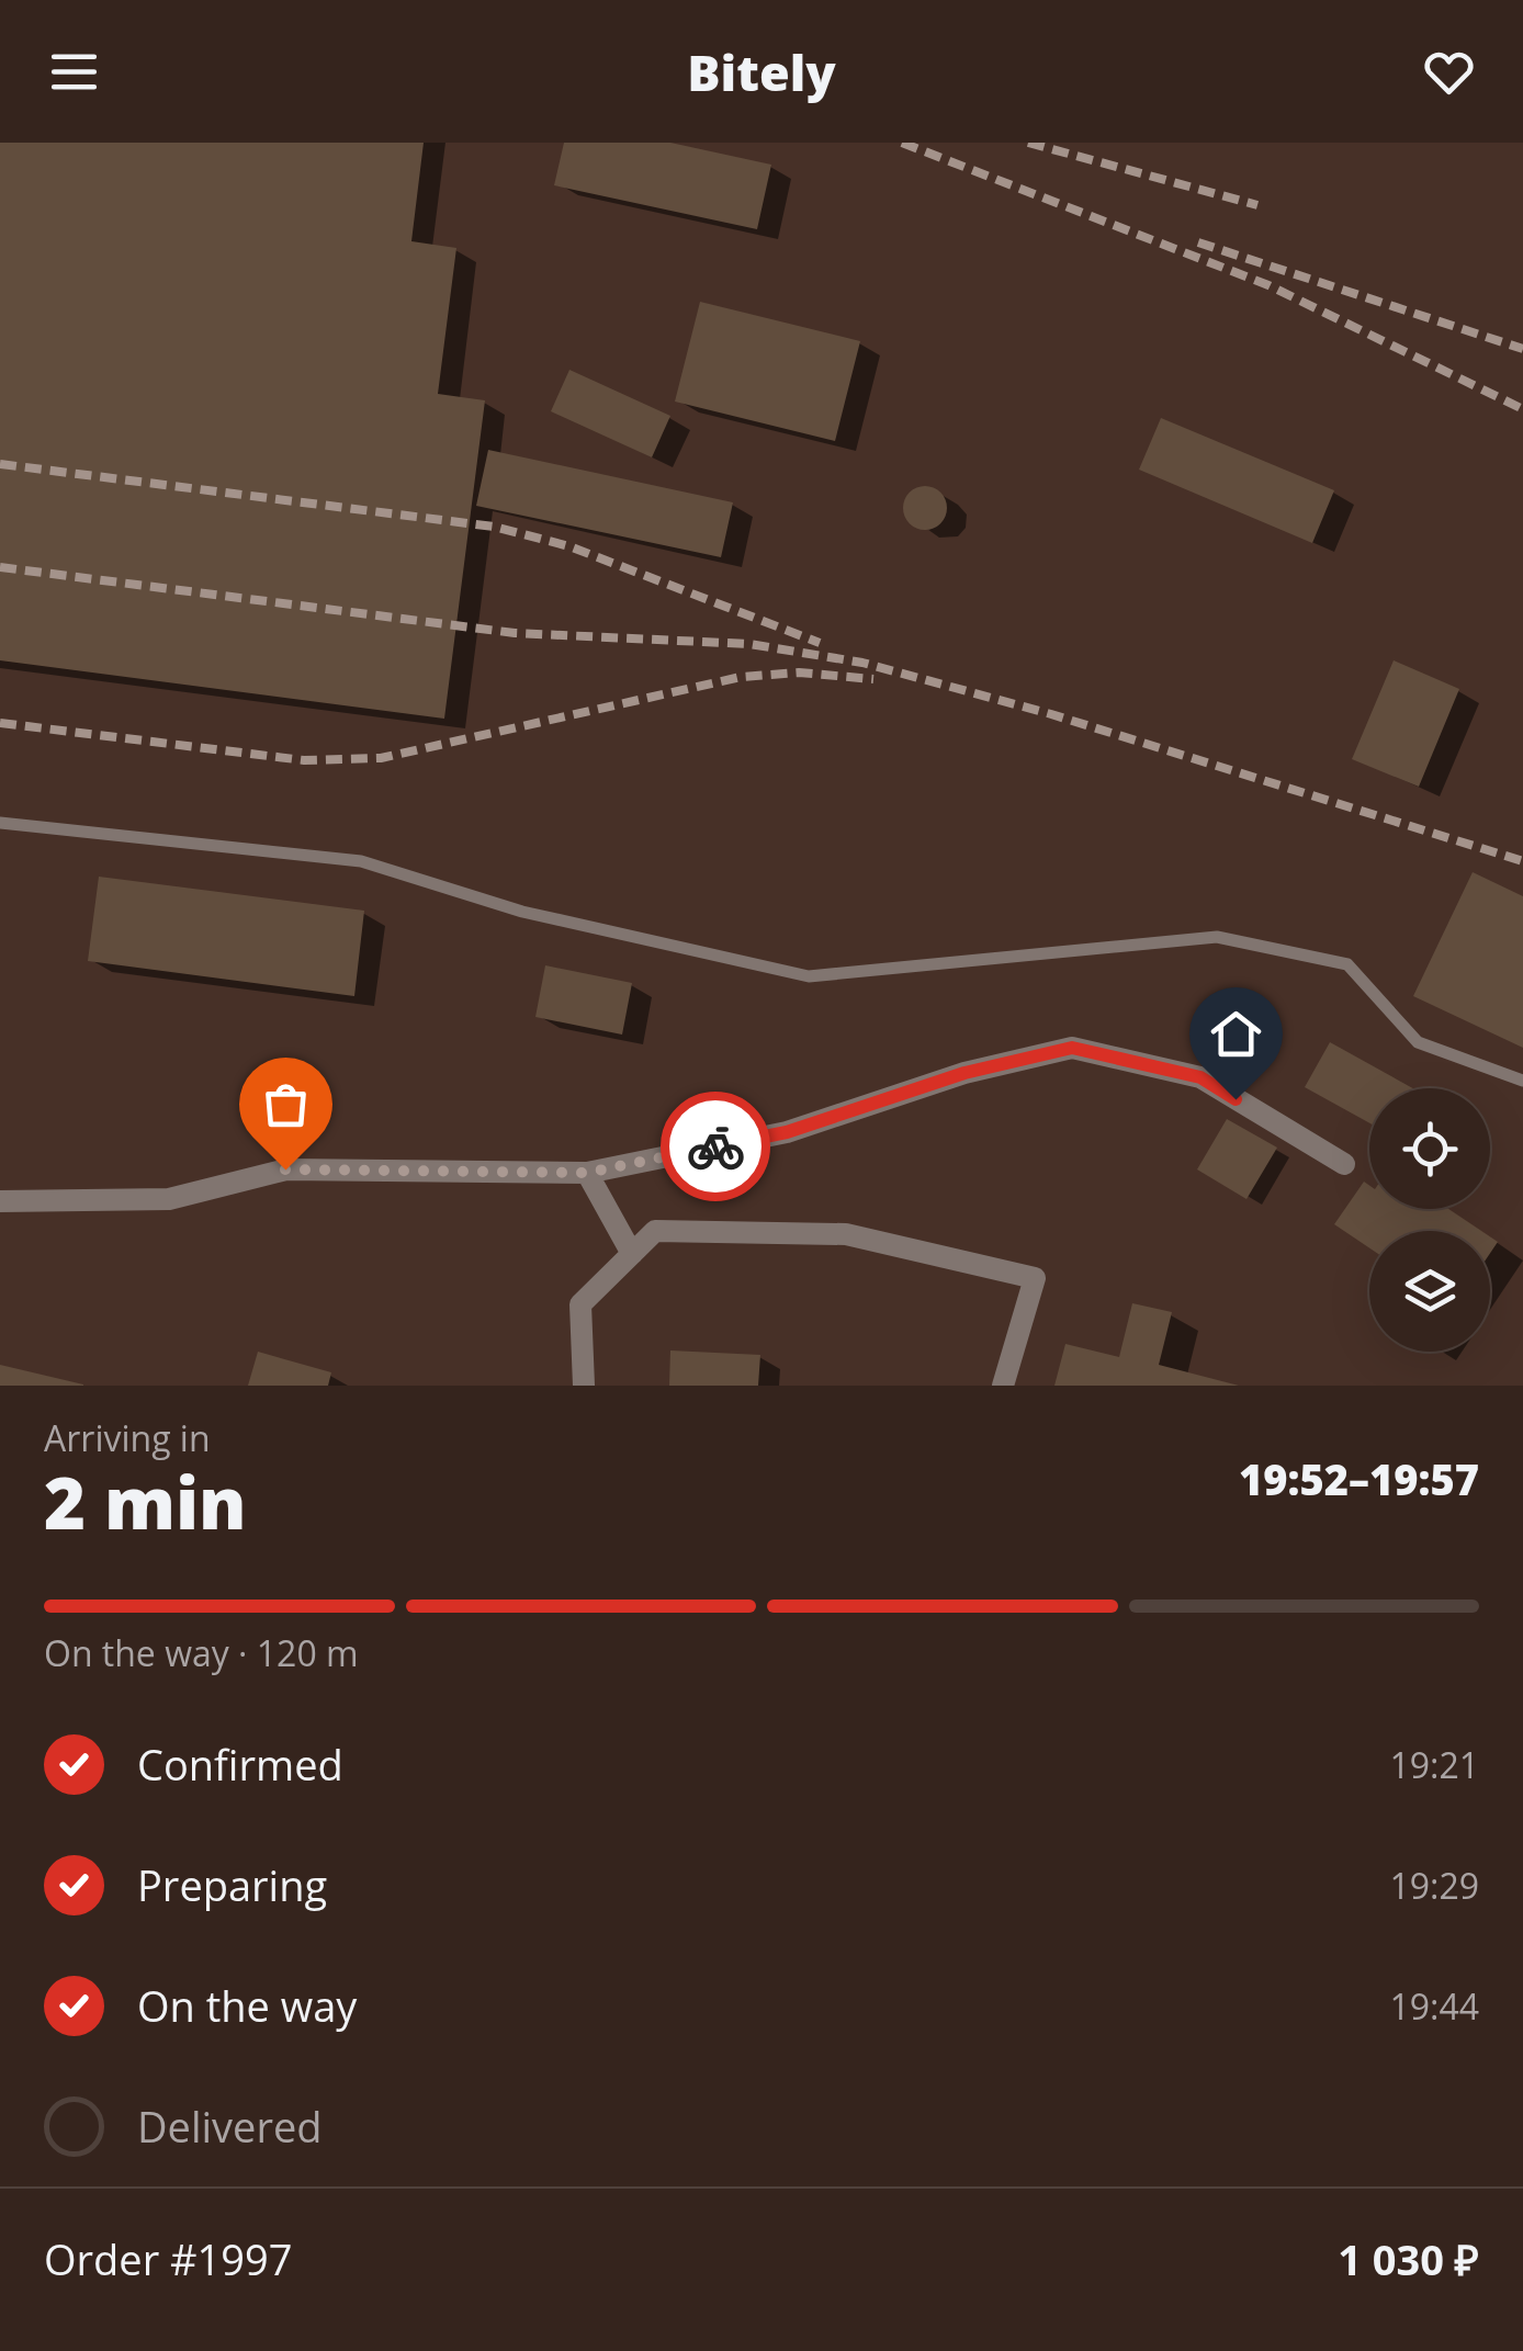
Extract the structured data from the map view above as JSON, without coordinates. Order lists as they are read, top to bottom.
{
  "page": {
    "header": "Bitely",
    "heading": ["2 min", "Arriving in", "19:52–19:57"],
    "panel": ["Order #1997", "1 030 ₽"],
    "bar": "On the way · 120 m",
    "list": [
      ["Confirmed", "19:21"],
      ["Preparing", "19:29"],
      ["On the way", "19:44"],
      "Delivered"
    ]
  }
}
